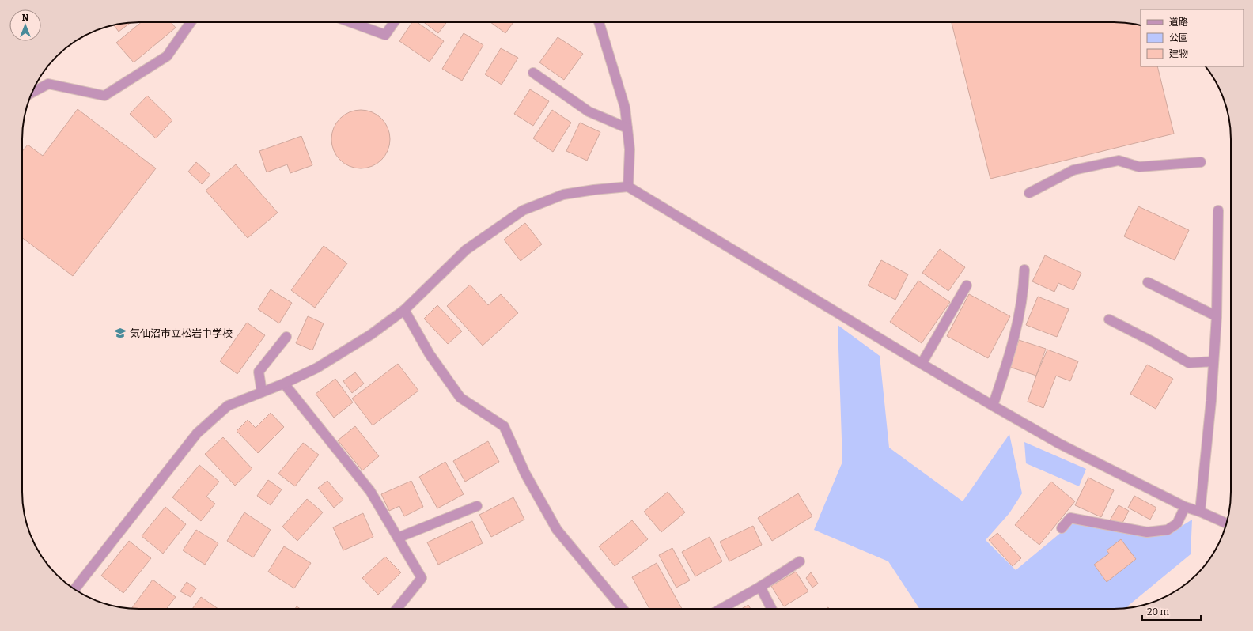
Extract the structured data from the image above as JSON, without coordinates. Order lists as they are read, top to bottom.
{
  "places": {
    "school or university": ["気仙沼市立松岩中学校"]
  },
  "legend": ["道路", "公園", "建物"],
  "scale_bar": "20 m",
  "north": "top"
}
